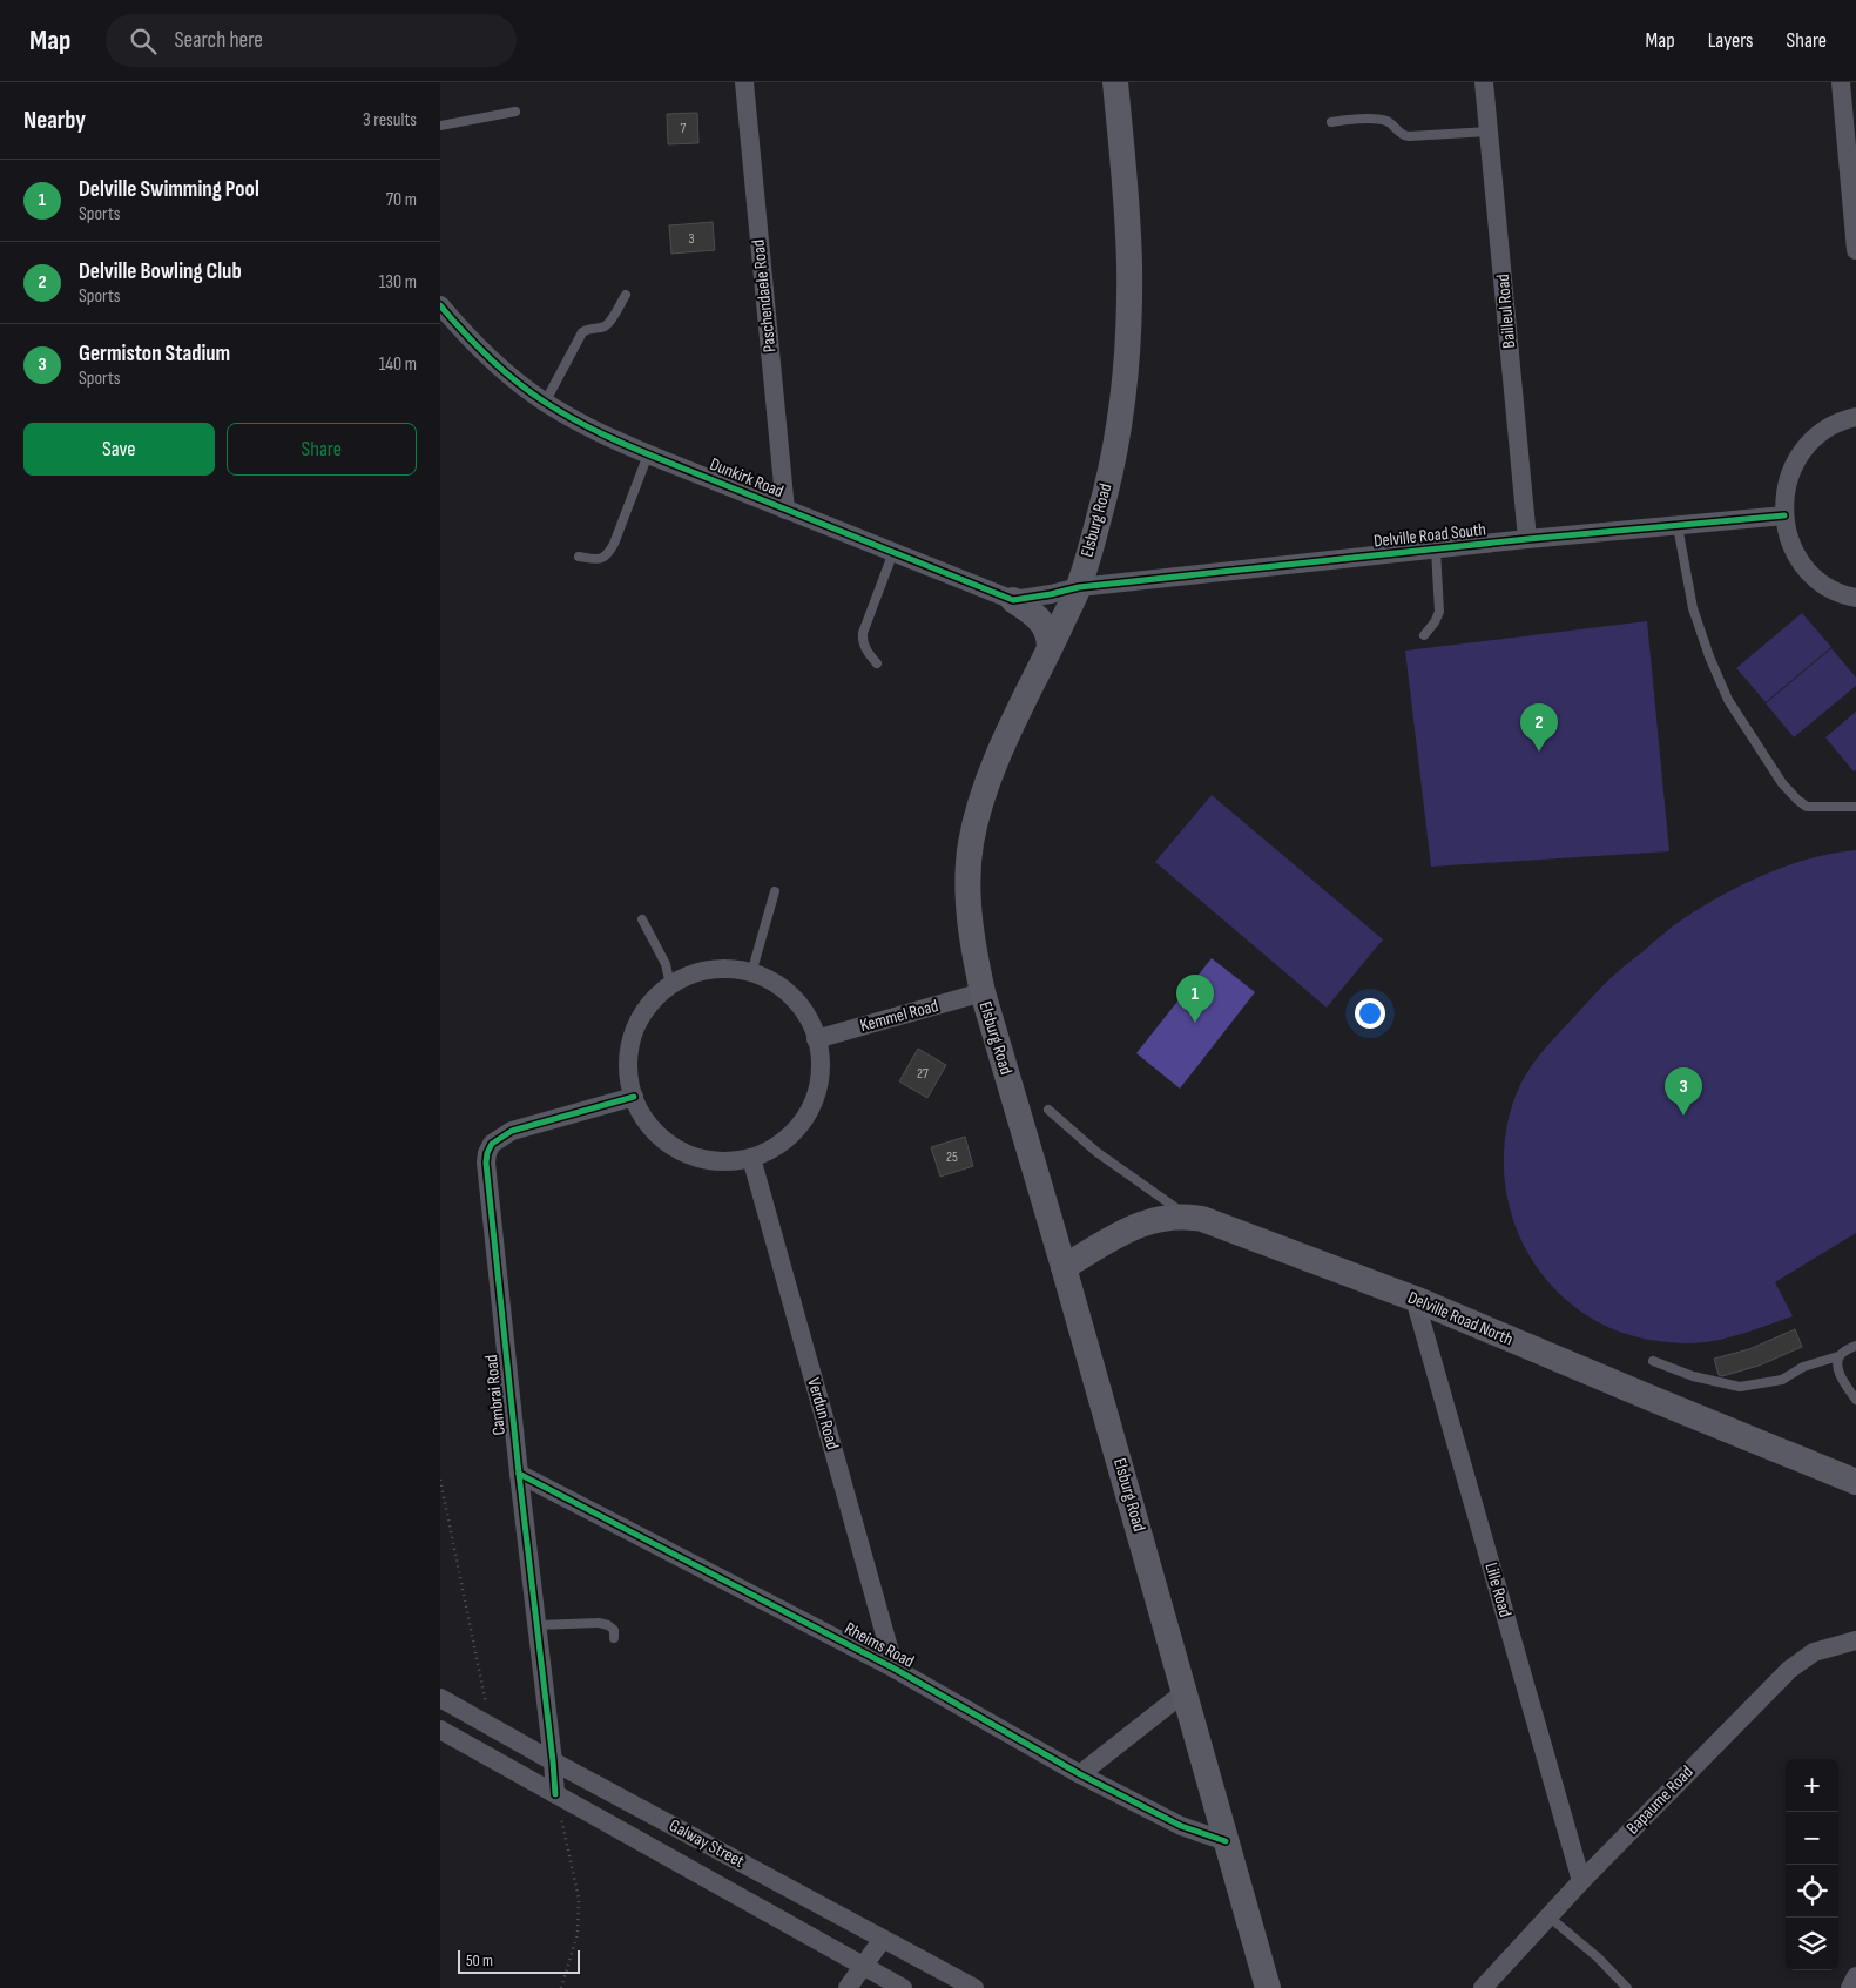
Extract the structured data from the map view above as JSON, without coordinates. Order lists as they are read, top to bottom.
{
  "streets": {
    "main road": ["Elsburg Road", "Delville Road North"],
    "street": [
      "Paschendaele Road",
      "Bailleul Road",
      "Dunkirk Road",
      "Delville Road South",
      "Kemmel Road",
      "Cambrai Road",
      "Verdun Road",
      "Lille Road",
      "Rheims Road",
      "Bapaume Road",
      "Galway Street"
    ]
  },
  "crossings": [
    ["Paschendaele Road", "Dunkirk Road"],
    ["Bailleul Road", "Delville Road South"],
    ["Elsburg Road", "Delville Road South"],
    ["Elsburg Road", "Kemmel Road"],
    ["Elsburg Road", "Delville Road North"],
    ["Elsburg Road", "Rheims Road"],
    ["Kemmel Road", "Cambrai Road"],
    ["Kemmel Road", "Verdun Road"],
    ["Delville Road North", "Lille Road"],
    ["Cambrai Road", "Verdun Road"],
    ["Cambrai Road", "Rheims Road"],
    ["Cambrai Road", "Galway Street"],
    ["Verdun Road", "Rheims Road"],
    ["Lille Road", "Bapaume Road"]
  ],
  "house_numbers": [
    "7",
    "3",
    "27",
    "25"
  ],
  "scale_bar": "50 m",
  "page": {
    "header": "Map",
    "search": "Search here",
    "nav": ["Map", "Layers", "Share"],
    "heading": ["Nearby", "3 results"],
    "list": [
      {
        "mark": "1",
        "name": "Delville Swimming Pool",
        "note": "Sports",
        "value": "70 m"
      },
      {
        "mark": "2",
        "name": "Delville Bowling Club",
        "note": "Sports",
        "value": "130 m"
      },
      {
        "mark": "3",
        "name": "Germiston Stadium",
        "note": "Sports",
        "value": "140 m"
      }
    ],
    "buttons": ["Save", "Share"],
    "pins": ["2", "1", "3"],
    "map_buttons": ["+", "−"],
    "scale": "50 m"
  }
}
